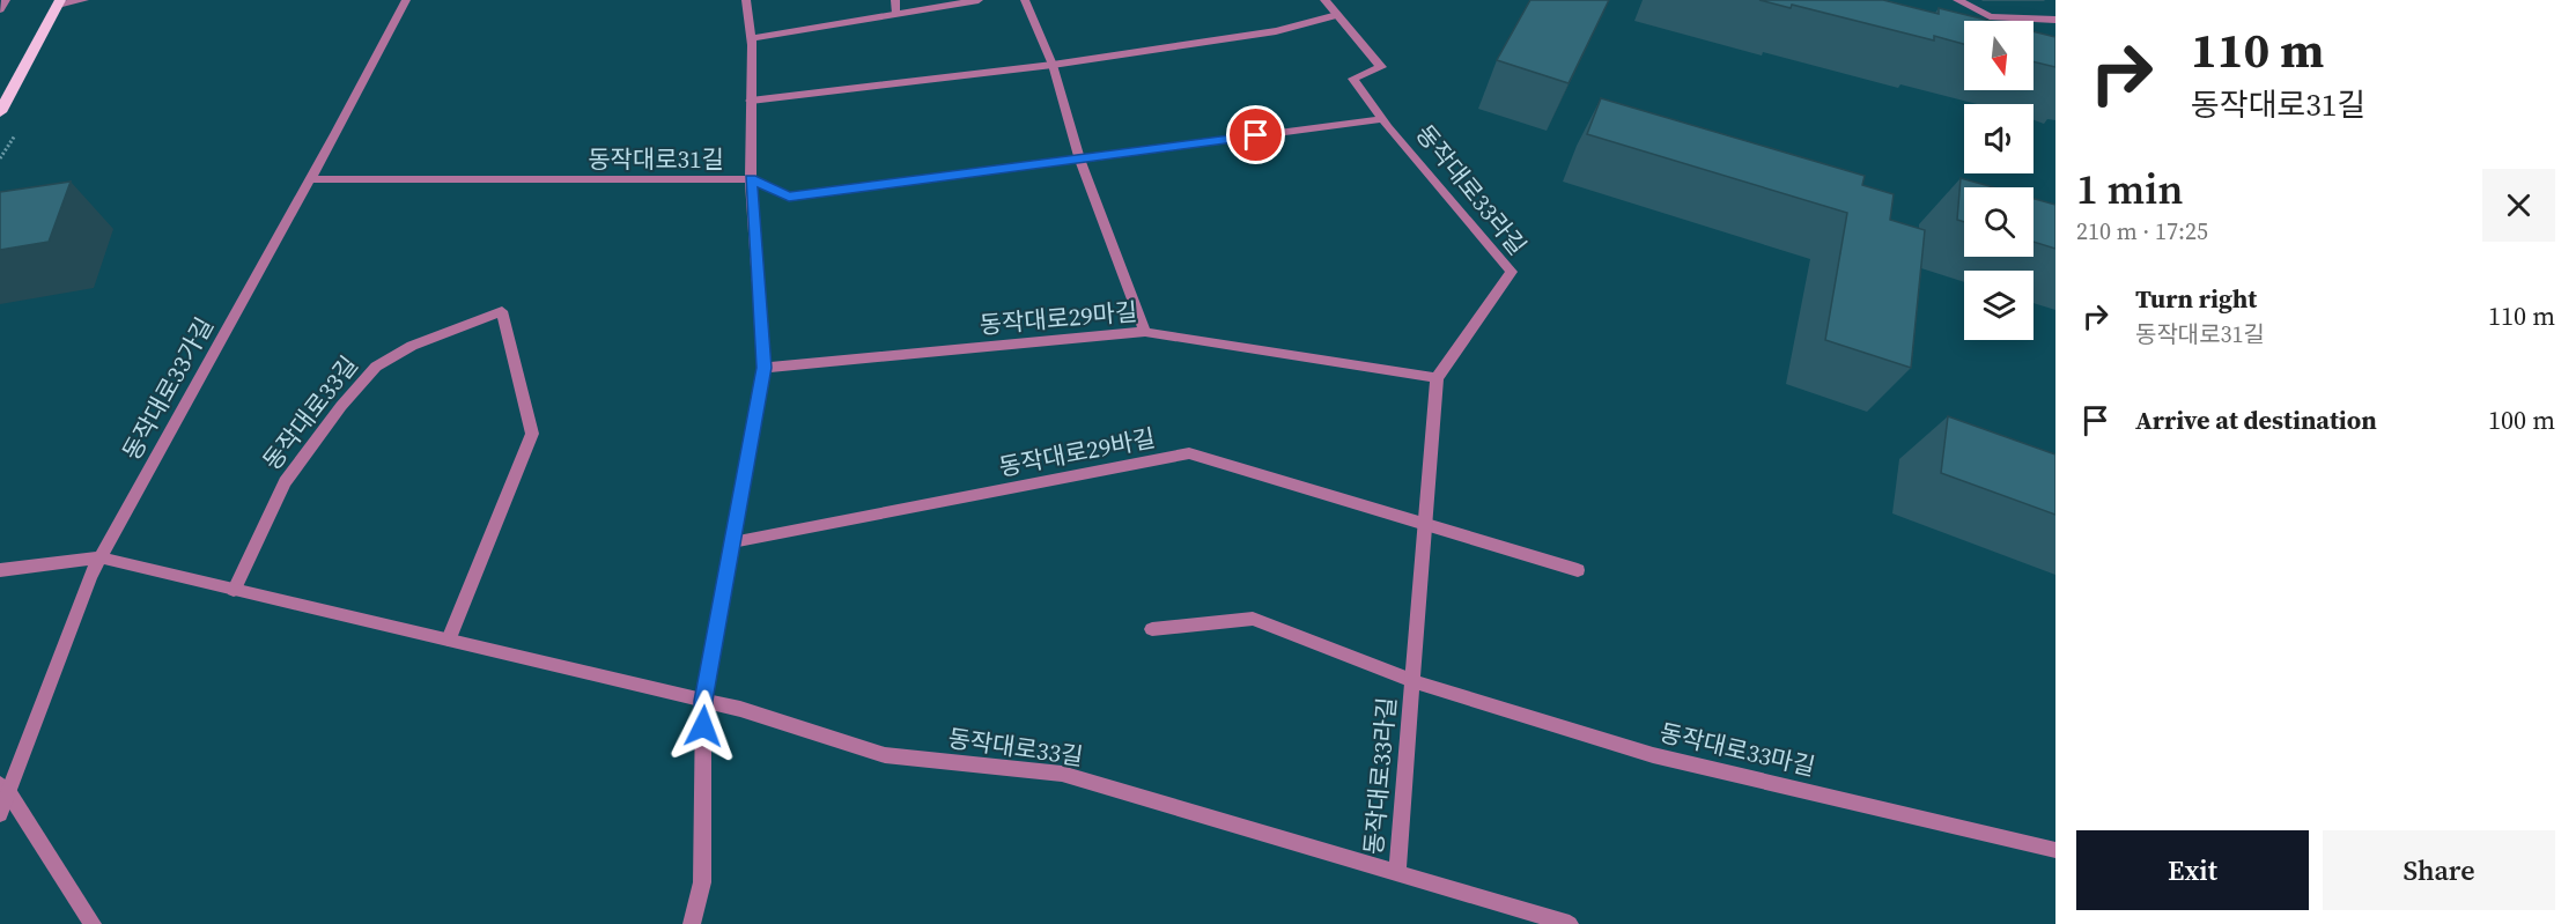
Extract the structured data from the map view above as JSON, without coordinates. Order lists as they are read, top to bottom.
{
  "streets": {
    "street": [
      "동작대로31길",
      "동작대로33라길",
      "동작대로29마길",
      "동작대로33가길",
      "동작대로33길",
      "동작대로29바길",
      "동작대로33마길"
    ]
  },
  "crossings": [
    ["동작대로31길", "동작대로33라길"],
    ["동작대로31길", "동작대로33가길"],
    ["동작대로33라길", "동작대로29마길"],
    ["동작대로33라길", "동작대로33길"],
    ["동작대로33라길", "동작대로29바길"],
    ["동작대로33라길", "동작대로33마길"],
    ["동작대로33가길", "동작대로33길"]
  ],
  "north": "bottom",
  "page": {
    "turn": ["110 m", "동작대로31길"],
    "heading": ["1 min", "210 m · 17:25"],
    "list": [
      {
        "name": "Turn right",
        "note": "동작대로31길",
        "value": "110 m"
      },
      {
        "name": "Arrive at destination",
        "value": "100 m"
      }
    ],
    "buttons": ["Exit", "Share"]
  }
}
